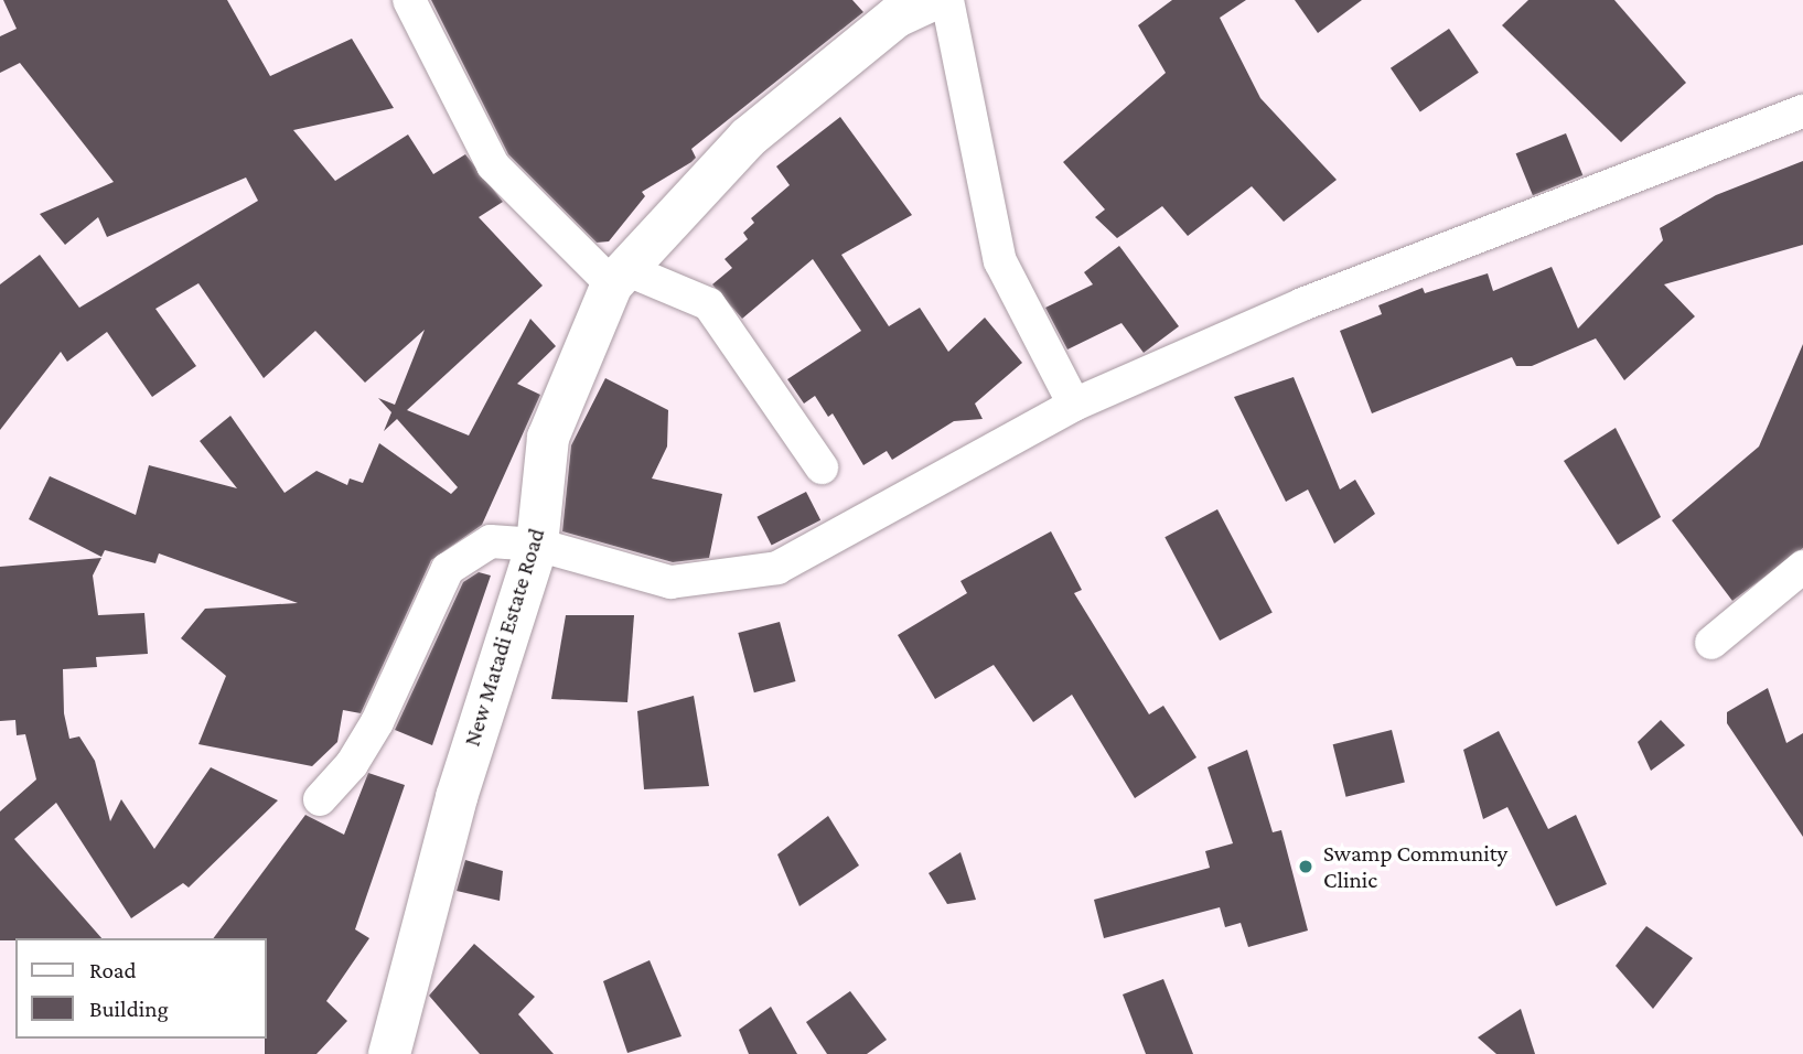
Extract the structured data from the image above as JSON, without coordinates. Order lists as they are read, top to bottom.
{
  "streets": {
    "street": ["New Matadi Estate Road"]
  },
  "places": ["Swamp Community Clinic"],
  "legend": ["Road", "Building"]
}
